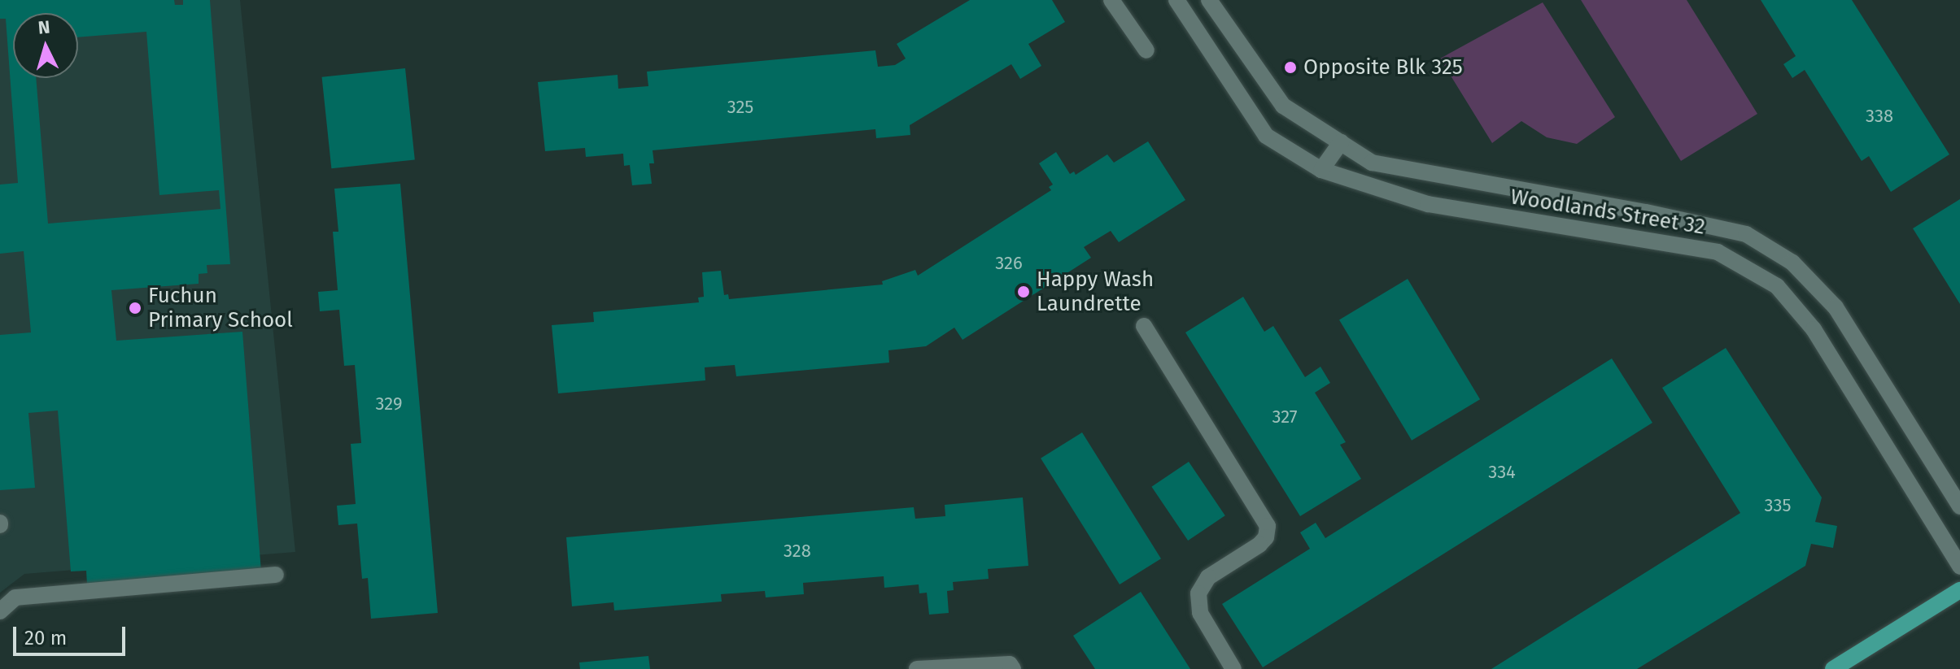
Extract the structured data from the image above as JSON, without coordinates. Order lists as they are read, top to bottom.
{
  "streets": {
    "street": ["Woodlands Street 32"]
  },
  "places": ["Opposite Blk 325", "Happy Wash Laundrette", "Fuchun Primary School"],
  "house_numbers": [
    "325",
    "338",
    "326",
    "329",
    "327",
    "334",
    "335",
    "328"
  ],
  "scale_bar": "20 m",
  "north": "top"
}
